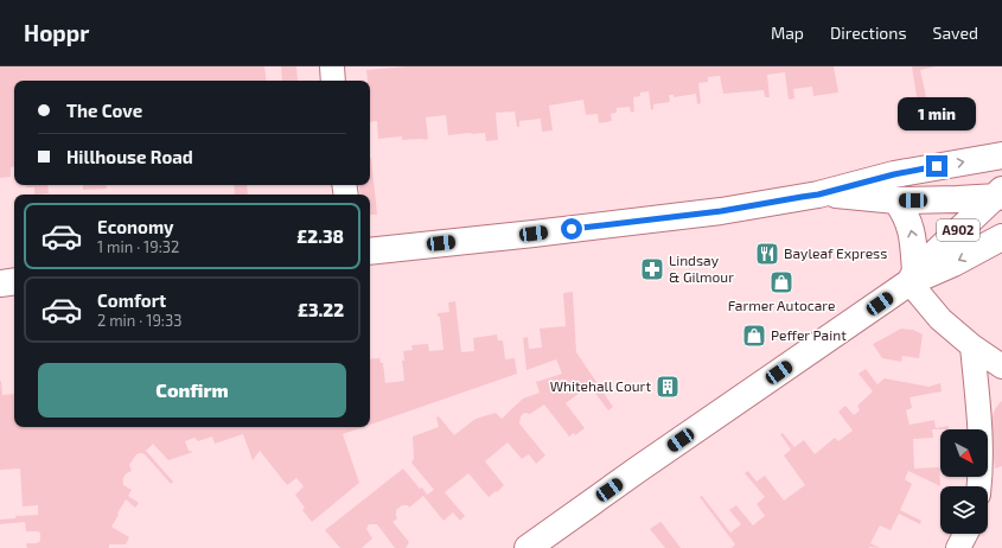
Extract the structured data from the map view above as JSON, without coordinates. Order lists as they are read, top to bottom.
{
  "streets": {
    "main road": ["A902"]
  },
  "places": {
    "restaurant": ["Bayleaf Express"],
    "pharmacy": ["Lindsay & Gilmour"],
    "shop": ["Farmer Autocare", "Peffer Paint"],
    "building": ["Whitehall Court"]
  },
  "north": "bottom right",
  "page": {
    "header": "Hoppr",
    "nav": ["Map", "Directions", "Saved"],
    "banner": ["The Cove", "Hillhouse Road"],
    "bubble": "1 min",
    "list": [
      {
        "name": "Economy",
        "note": "1 min · 19:32",
        "value": "£2.38"
      },
      {
        "name": "Comfort",
        "note": "2 min · 19:33",
        "value": "£3.22"
      }
    ],
    "buttons": "Confirm"
  }
}
